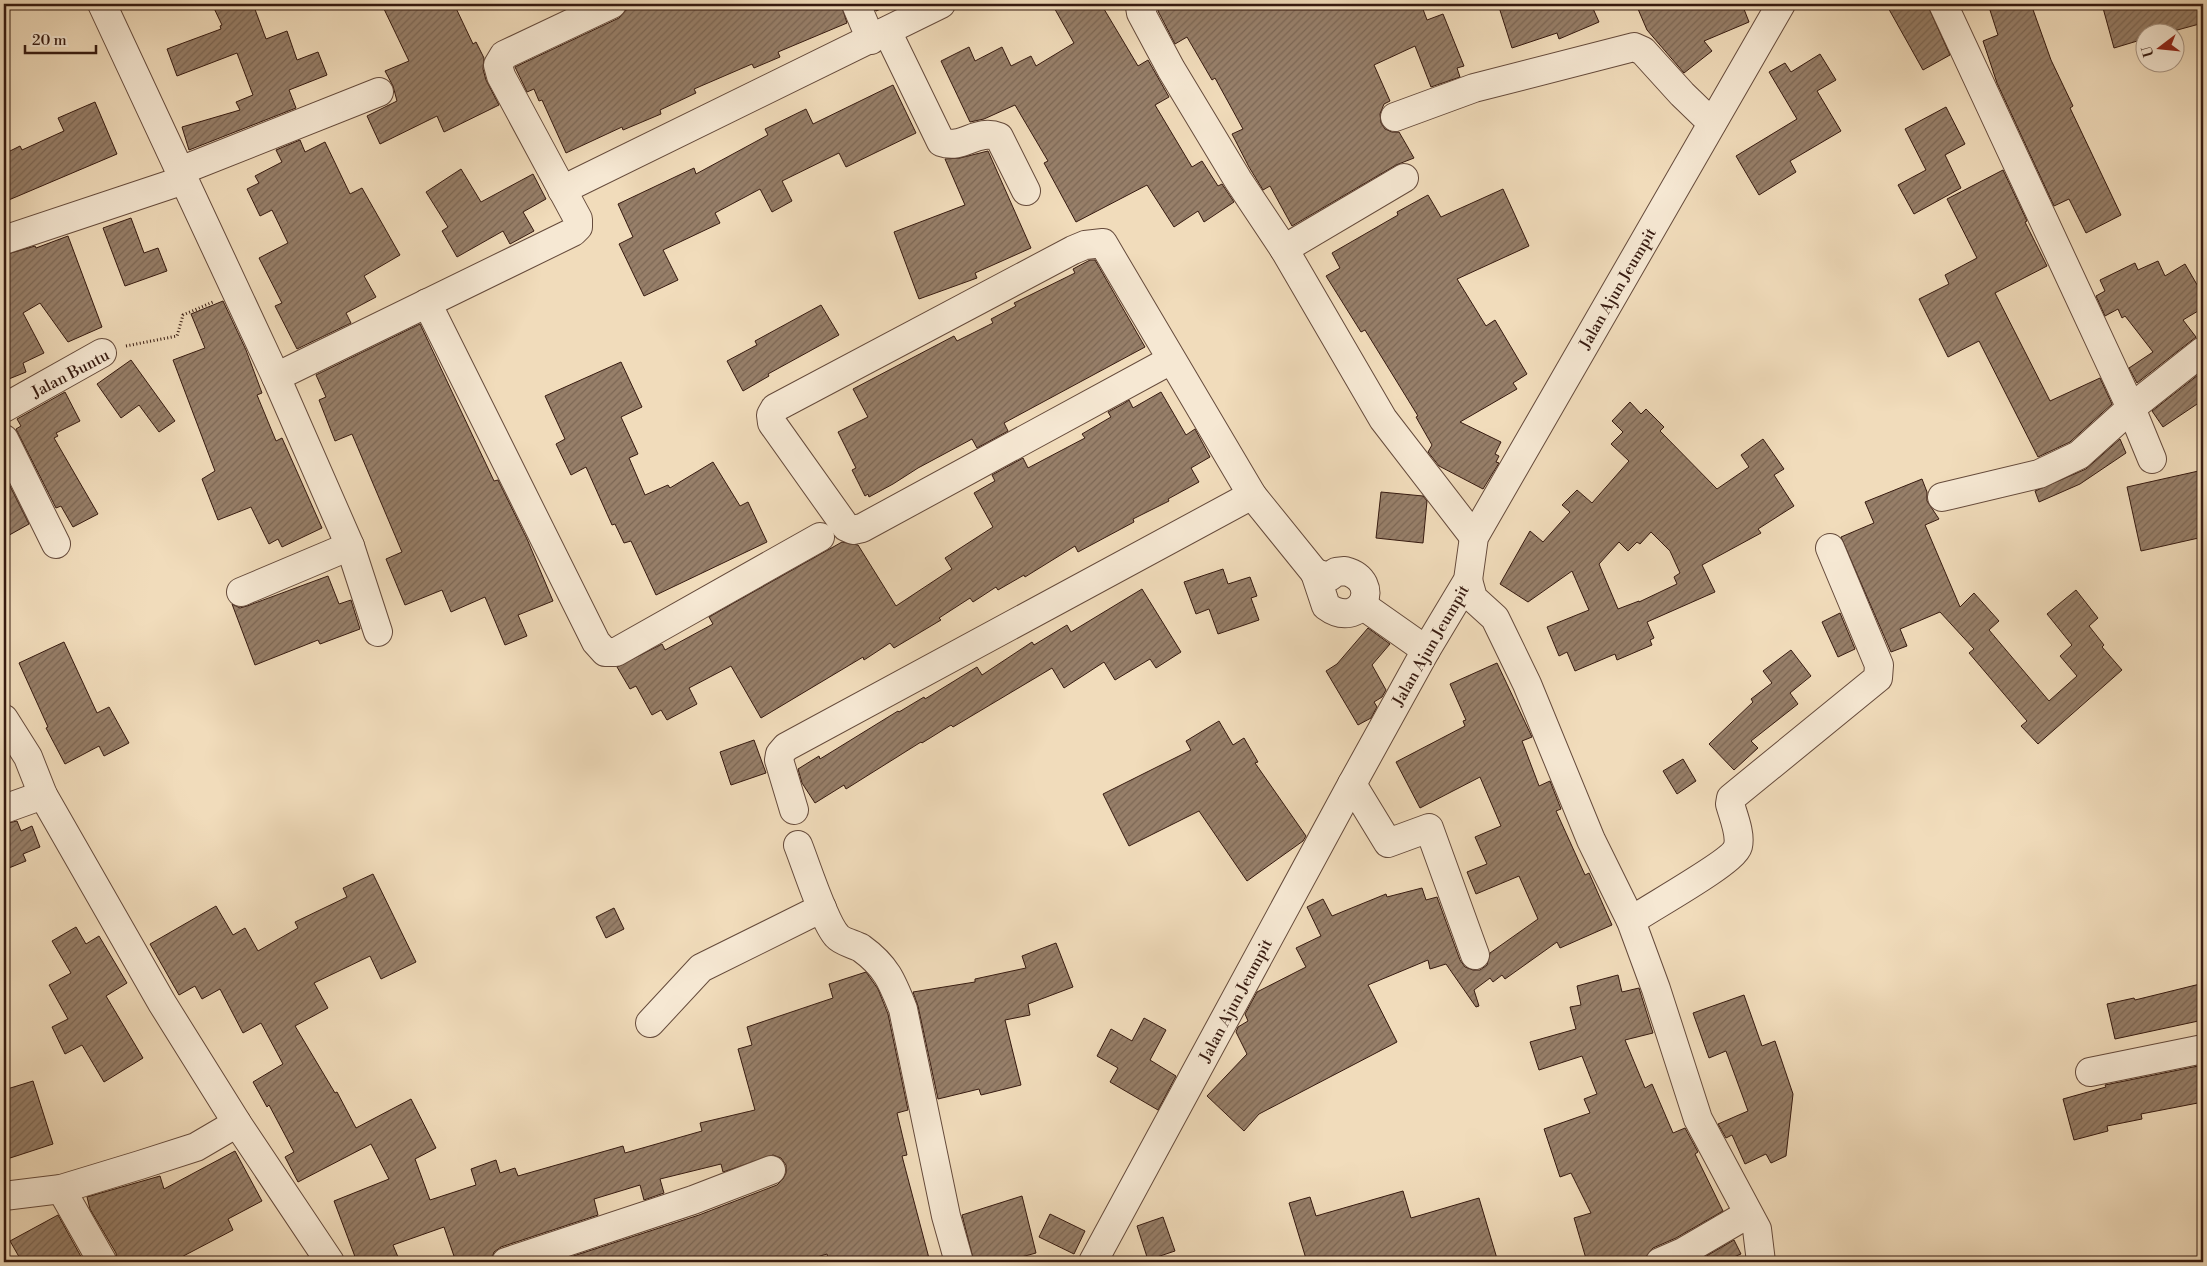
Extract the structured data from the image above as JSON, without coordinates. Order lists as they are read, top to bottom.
{
  "streets": {
    "street": ["Jalan Ajun Jeumpit", "Jalan Buntu"]
  },
  "scale_bar": "20 m",
  "north": "left"
}
